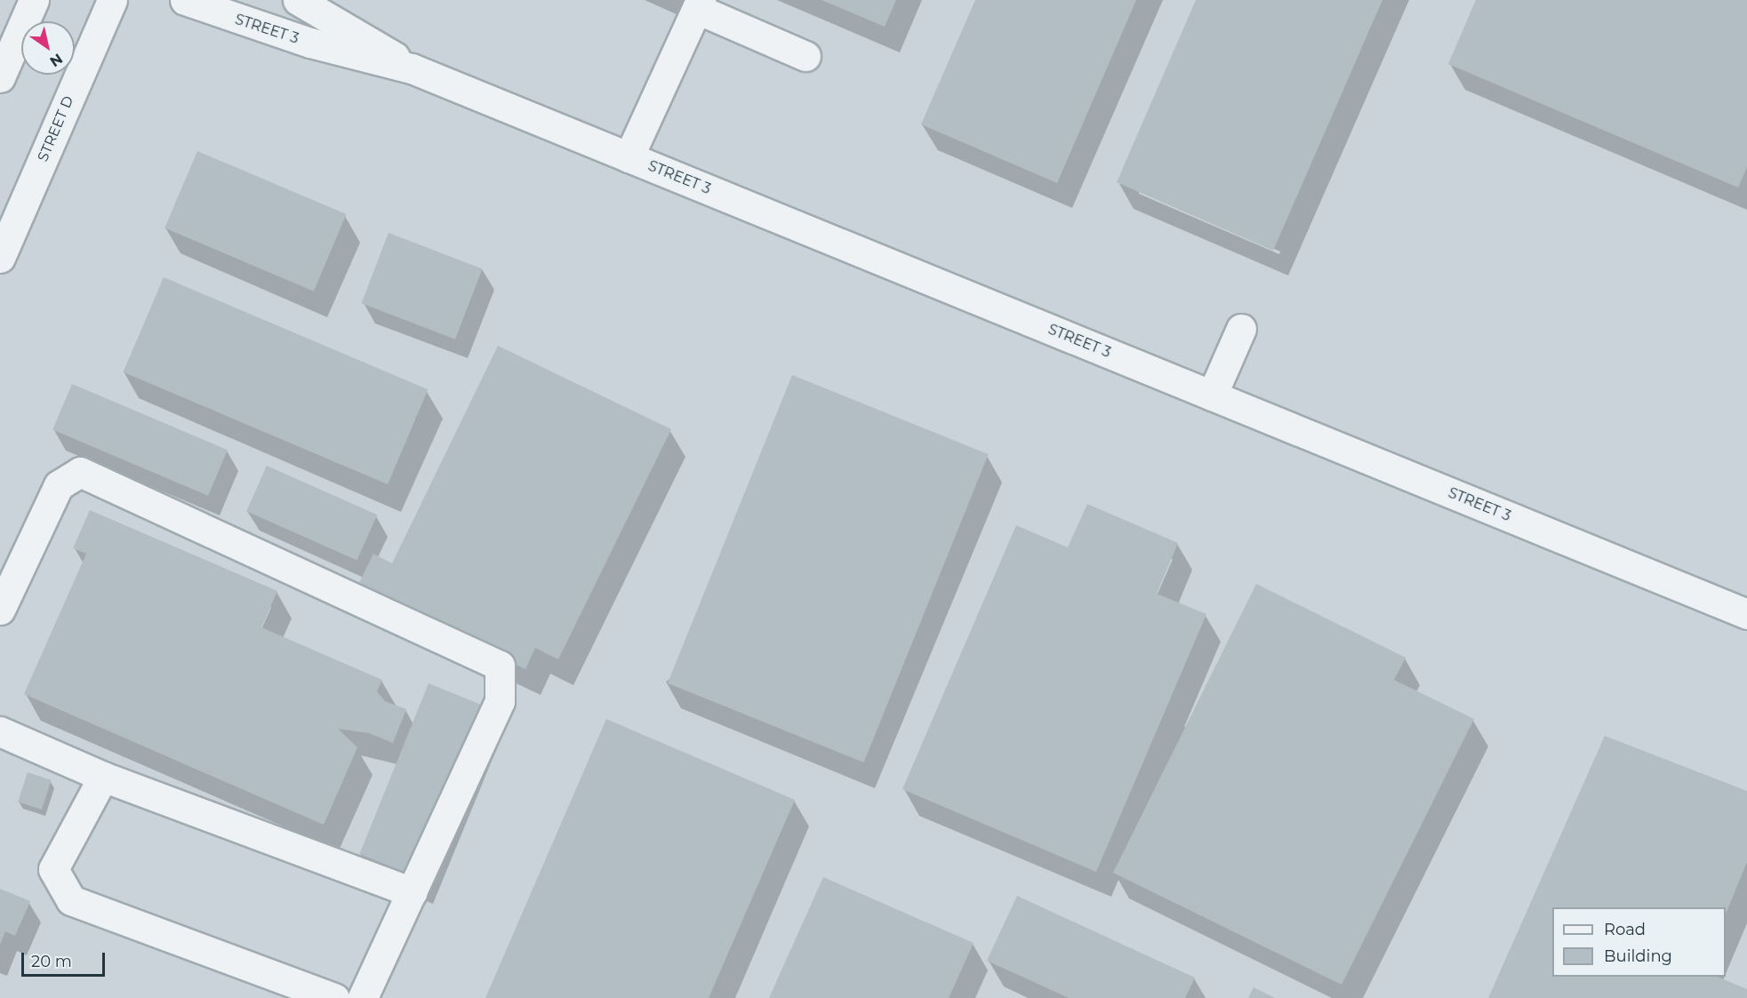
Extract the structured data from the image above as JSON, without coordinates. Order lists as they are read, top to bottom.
{
  "streets": {
    "street": ["STREET 3", "STREET D"]
  },
  "legend": ["Road", "Building"],
  "scale_bar": "20 m",
  "north": "bottom right"
}
